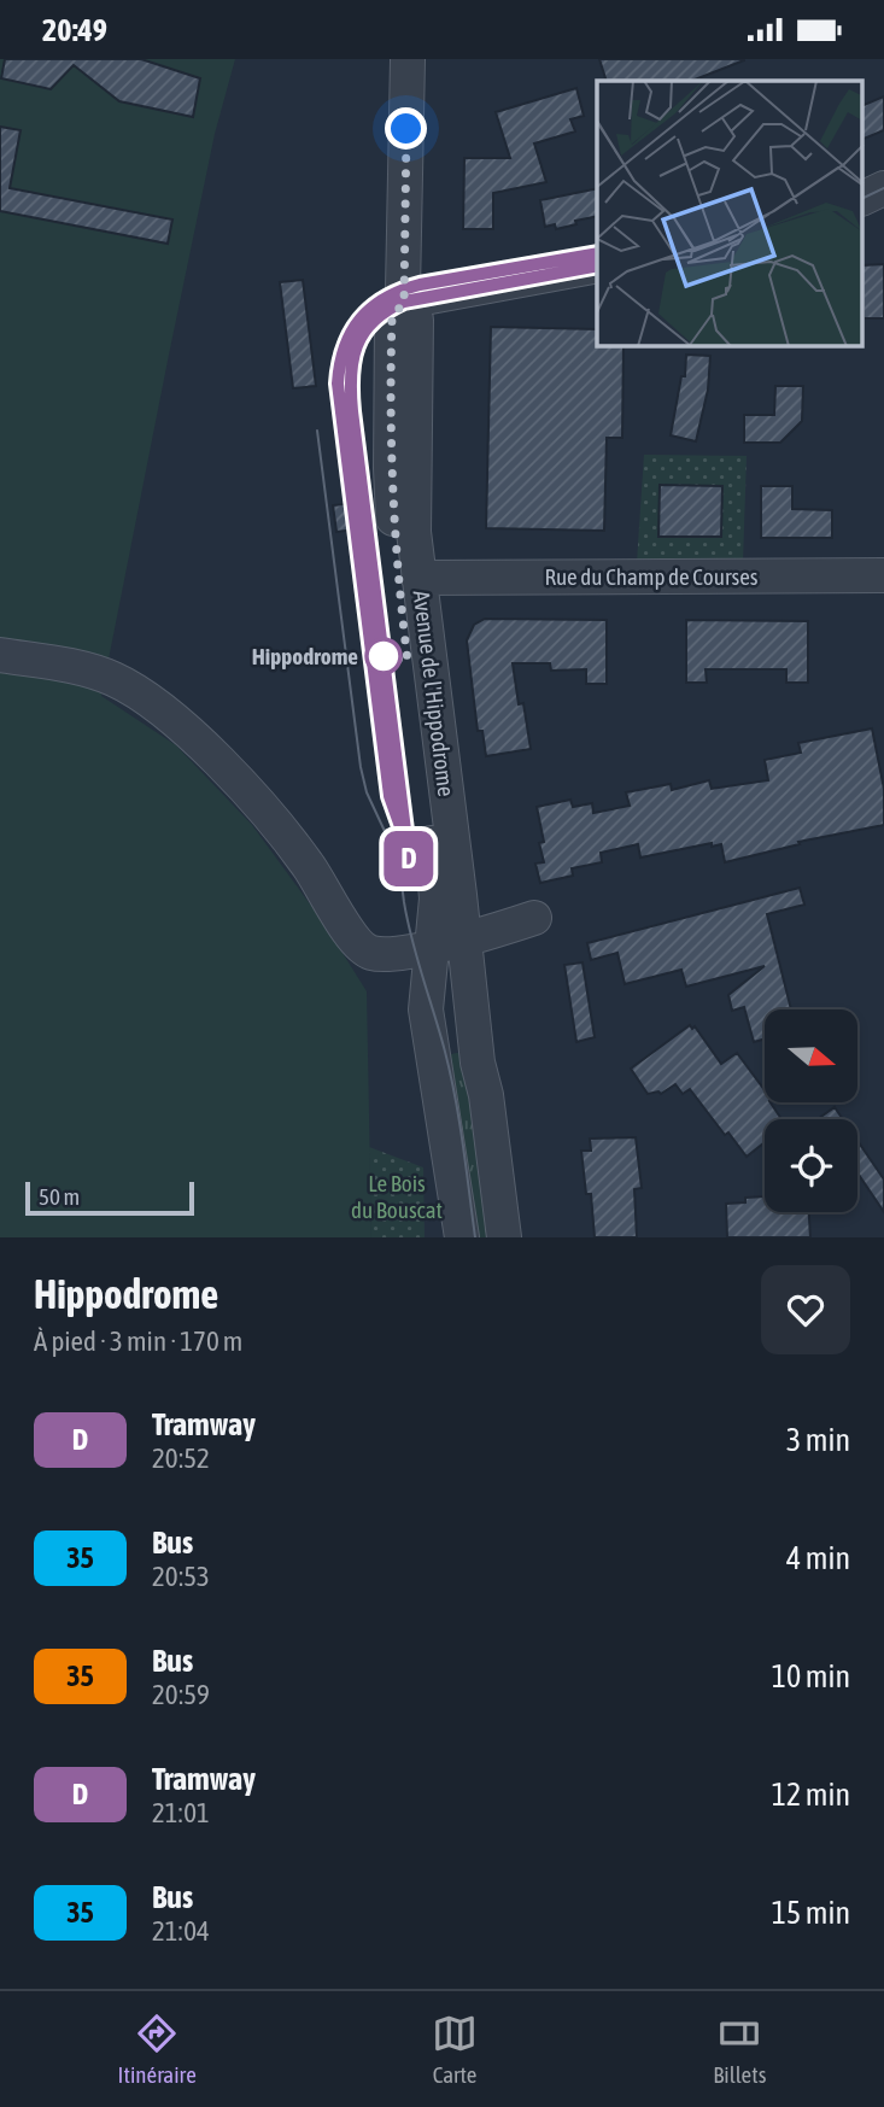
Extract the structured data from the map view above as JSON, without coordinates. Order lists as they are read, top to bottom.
{
  "streets": {
    "street": ["Rue du Champ de Courses", "Avenue de l'Hippodrome"]
  },
  "crossings": [
    ["Rue du Champ de Courses", "Avenue de l'Hippodrome"]
  ],
  "parks": ["Le Bois du Bouscat"],
  "places": ["Hippodrome"],
  "lines": ["tram line D"],
  "scale_bar": "50 m",
  "north": "right",
  "page": {
    "status": "20:49",
    "on_map": "D",
    "scale": "50 m",
    "heading": ["Hippodrome", "À pied · 3 min · 170 m"],
    "list": [
      {
        "mark": "D",
        "name": "Tramway",
        "note": "20:52",
        "value": "3 min"
      },
      {
        "mark": "35",
        "name": "Bus",
        "note": "20:53",
        "value": "4 min"
      },
      {
        "mark": "35",
        "name": "Bus",
        "note": "20:59",
        "value": "10 min"
      },
      {
        "mark": "D",
        "name": "Tramway",
        "note": "21:01",
        "value": "12 min"
      },
      {
        "mark": "35",
        "name": "Bus",
        "note": "21:04",
        "value": "15 min"
      }
    ],
    "tabs": ["Itinéraire", "Carte", "Billets"]
  }
}
